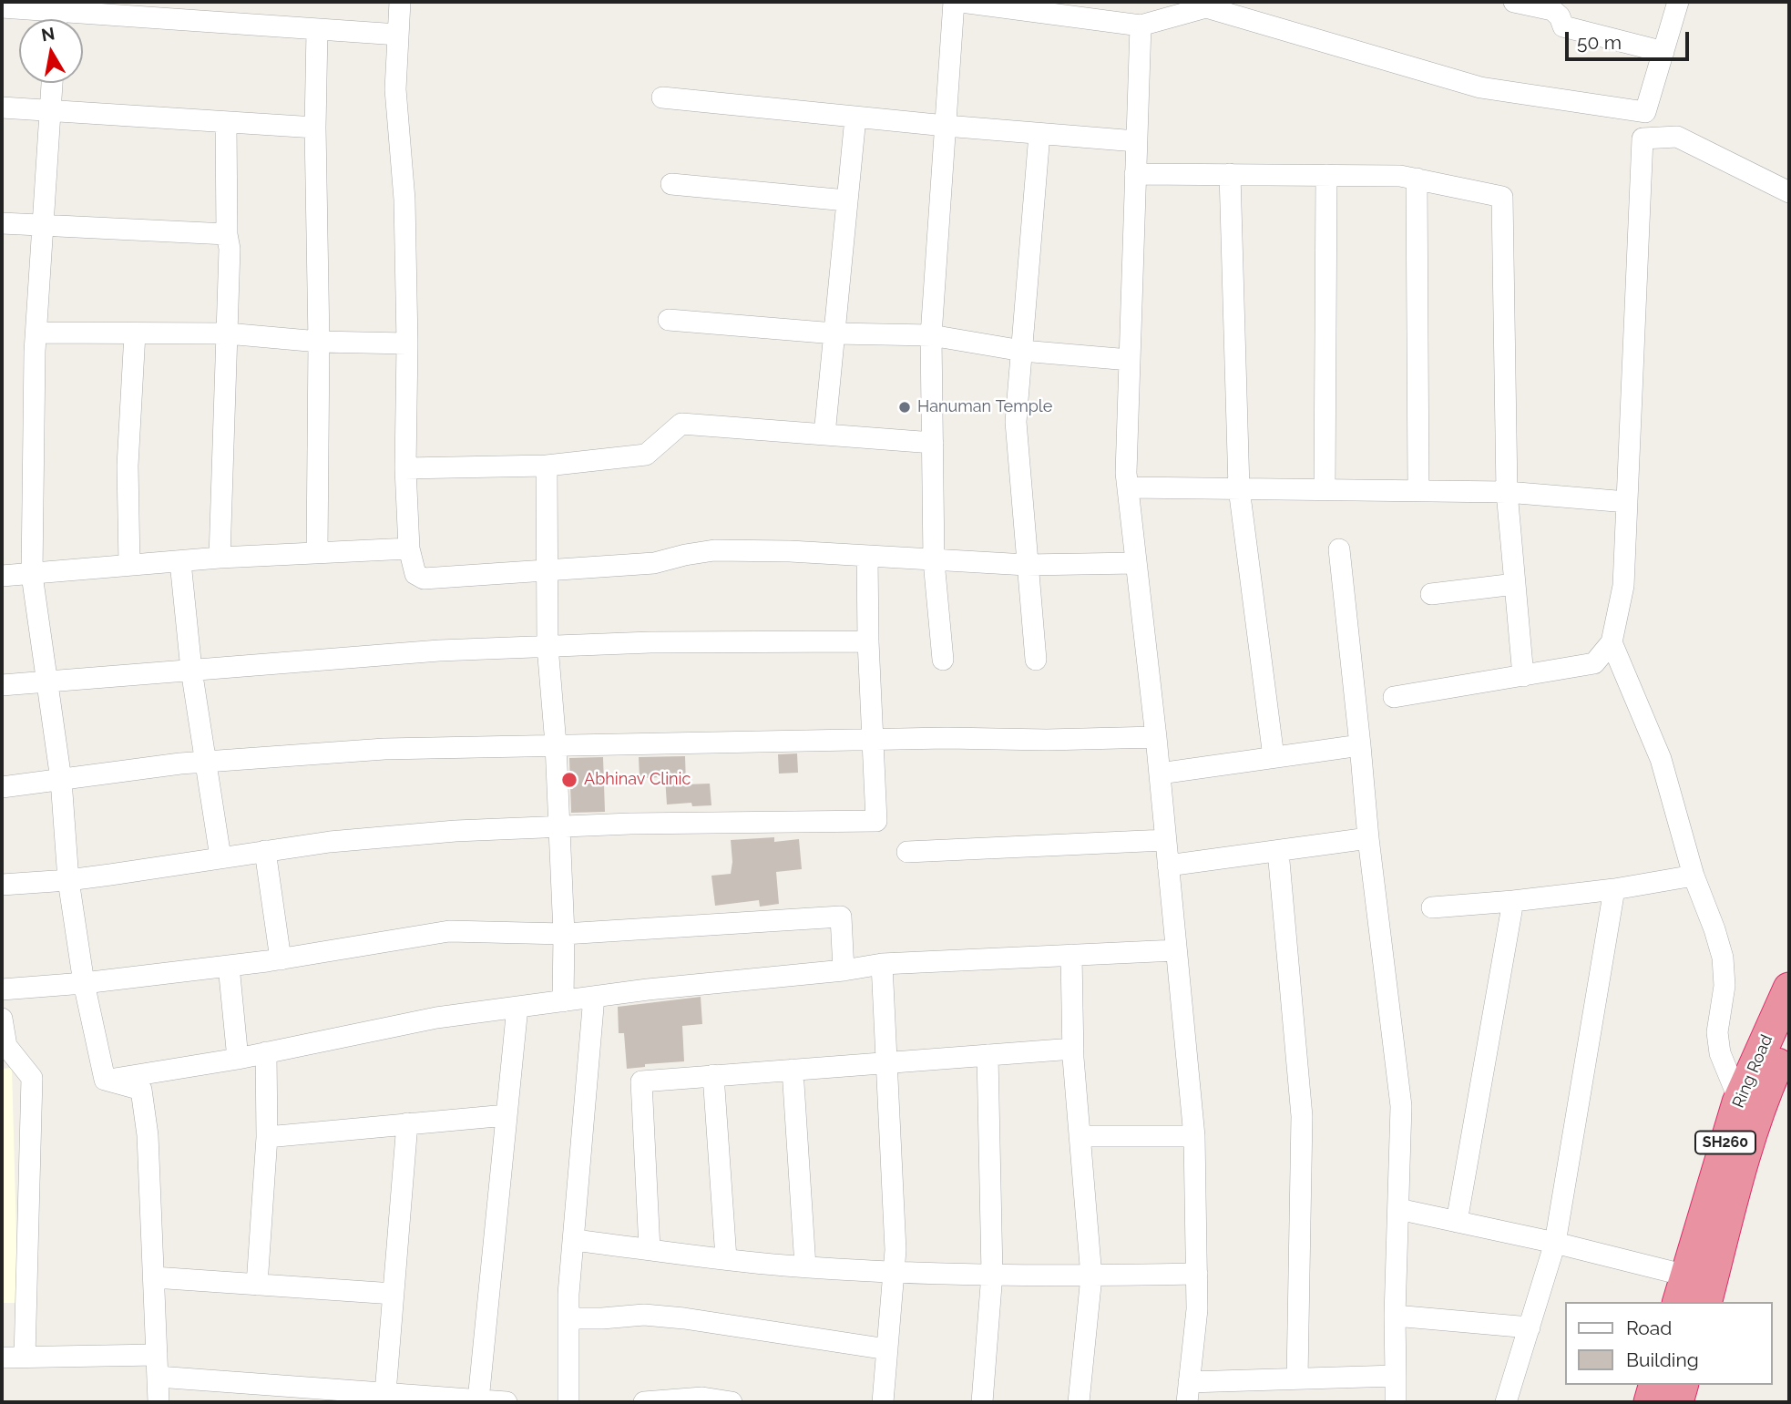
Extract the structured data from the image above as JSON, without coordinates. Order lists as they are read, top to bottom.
{
  "streets": {
    "highway": ["Ring Road", "SH260"]
  },
  "places": ["Hanuman Temple", "Abhinav Clinic"],
  "legend": ["Road", "Building"],
  "scale_bar": "50 m",
  "north": "top"
}
